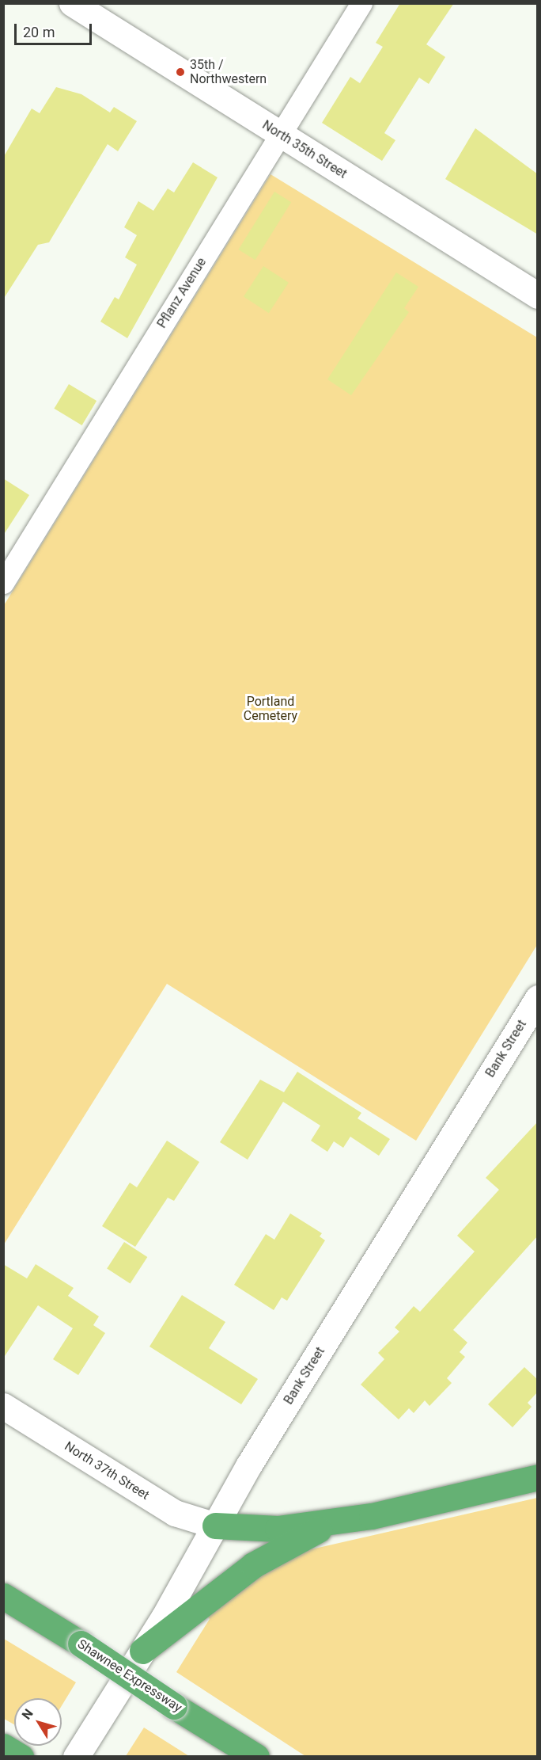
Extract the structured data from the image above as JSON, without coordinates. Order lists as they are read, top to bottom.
{
  "streets": {
    "highway": ["Shawnee Expressway"],
    "street": [
      "North 35th Street",
      "Pflanz Avenue",
      "Bank Street",
      "North 37th Street"
    ]
  },
  "crossings": [
    ["North 35th Street", "Pflanz Avenue"],
    ["Bank Street", "North 37th Street"]
  ],
  "parks": ["Portland Cemetery"],
  "places": ["35th / Northwestern"],
  "scale_bar": "20 m",
  "north": "top left"
}
